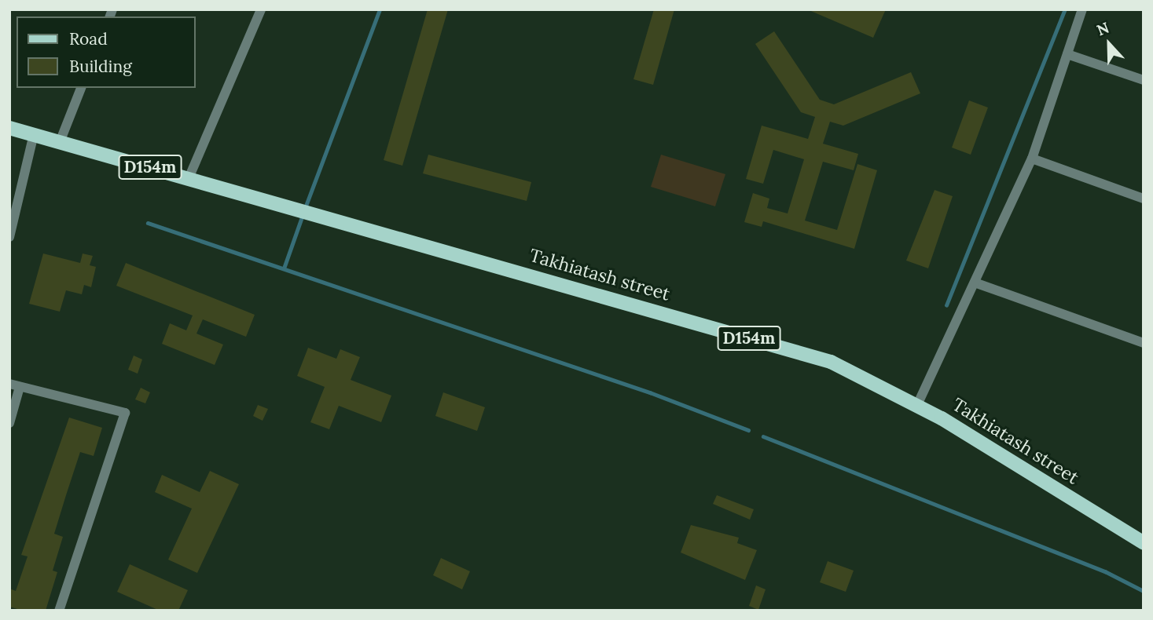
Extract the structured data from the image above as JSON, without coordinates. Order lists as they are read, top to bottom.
{
  "streets": {
    "main road": ["D154m", "Takhiatash street"]
  },
  "legend": ["Road", "Building"],
  "north": "top"
}
